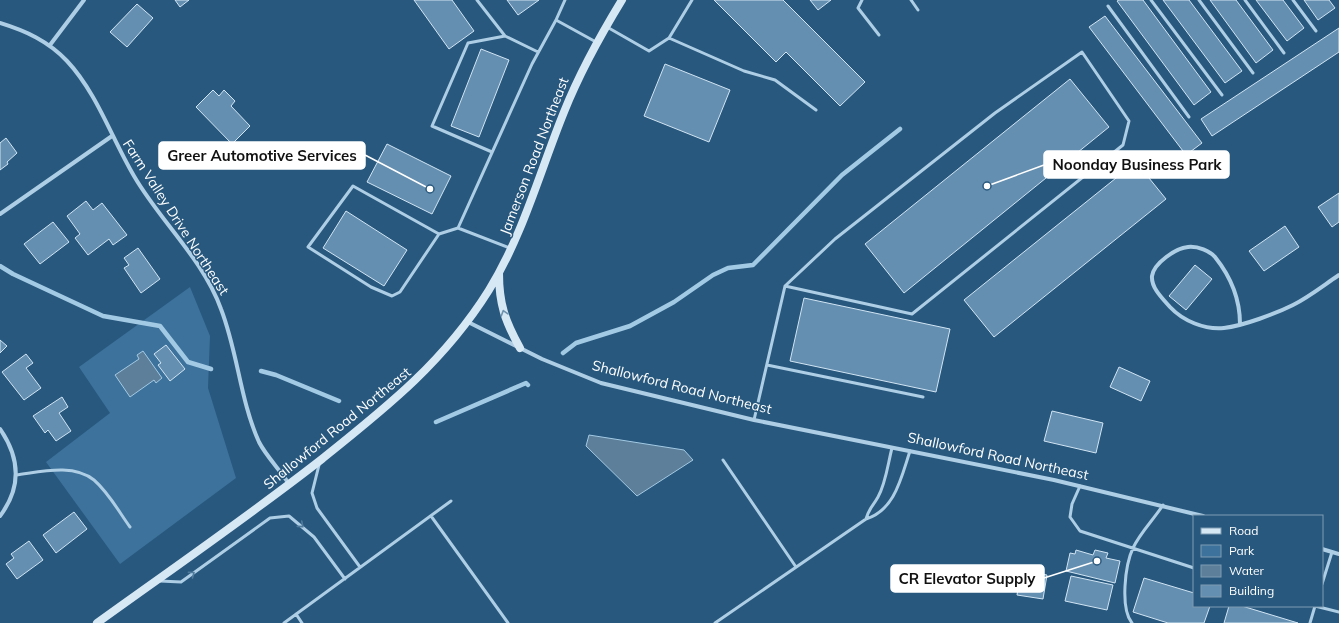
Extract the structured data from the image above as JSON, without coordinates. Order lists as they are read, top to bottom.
{
  "streets": {
    "street": ["Jamerson Road Northeast", "Farm Valley Drive Northeast", "Shallowford Road Northeast"]
  },
  "crossings": [
    ["Jamerson Road Northeast", "Shallowford Road Northeast"],
    ["Farm Valley Drive Northeast", "Shallowford Road Northeast"]
  ],
  "places": ["Noonday Business Park", "Greer Automotive Services", "CR Elevator Supply"],
  "legend": [
    "Road",
    "Park",
    "Water",
    "Building"
  ]
}
